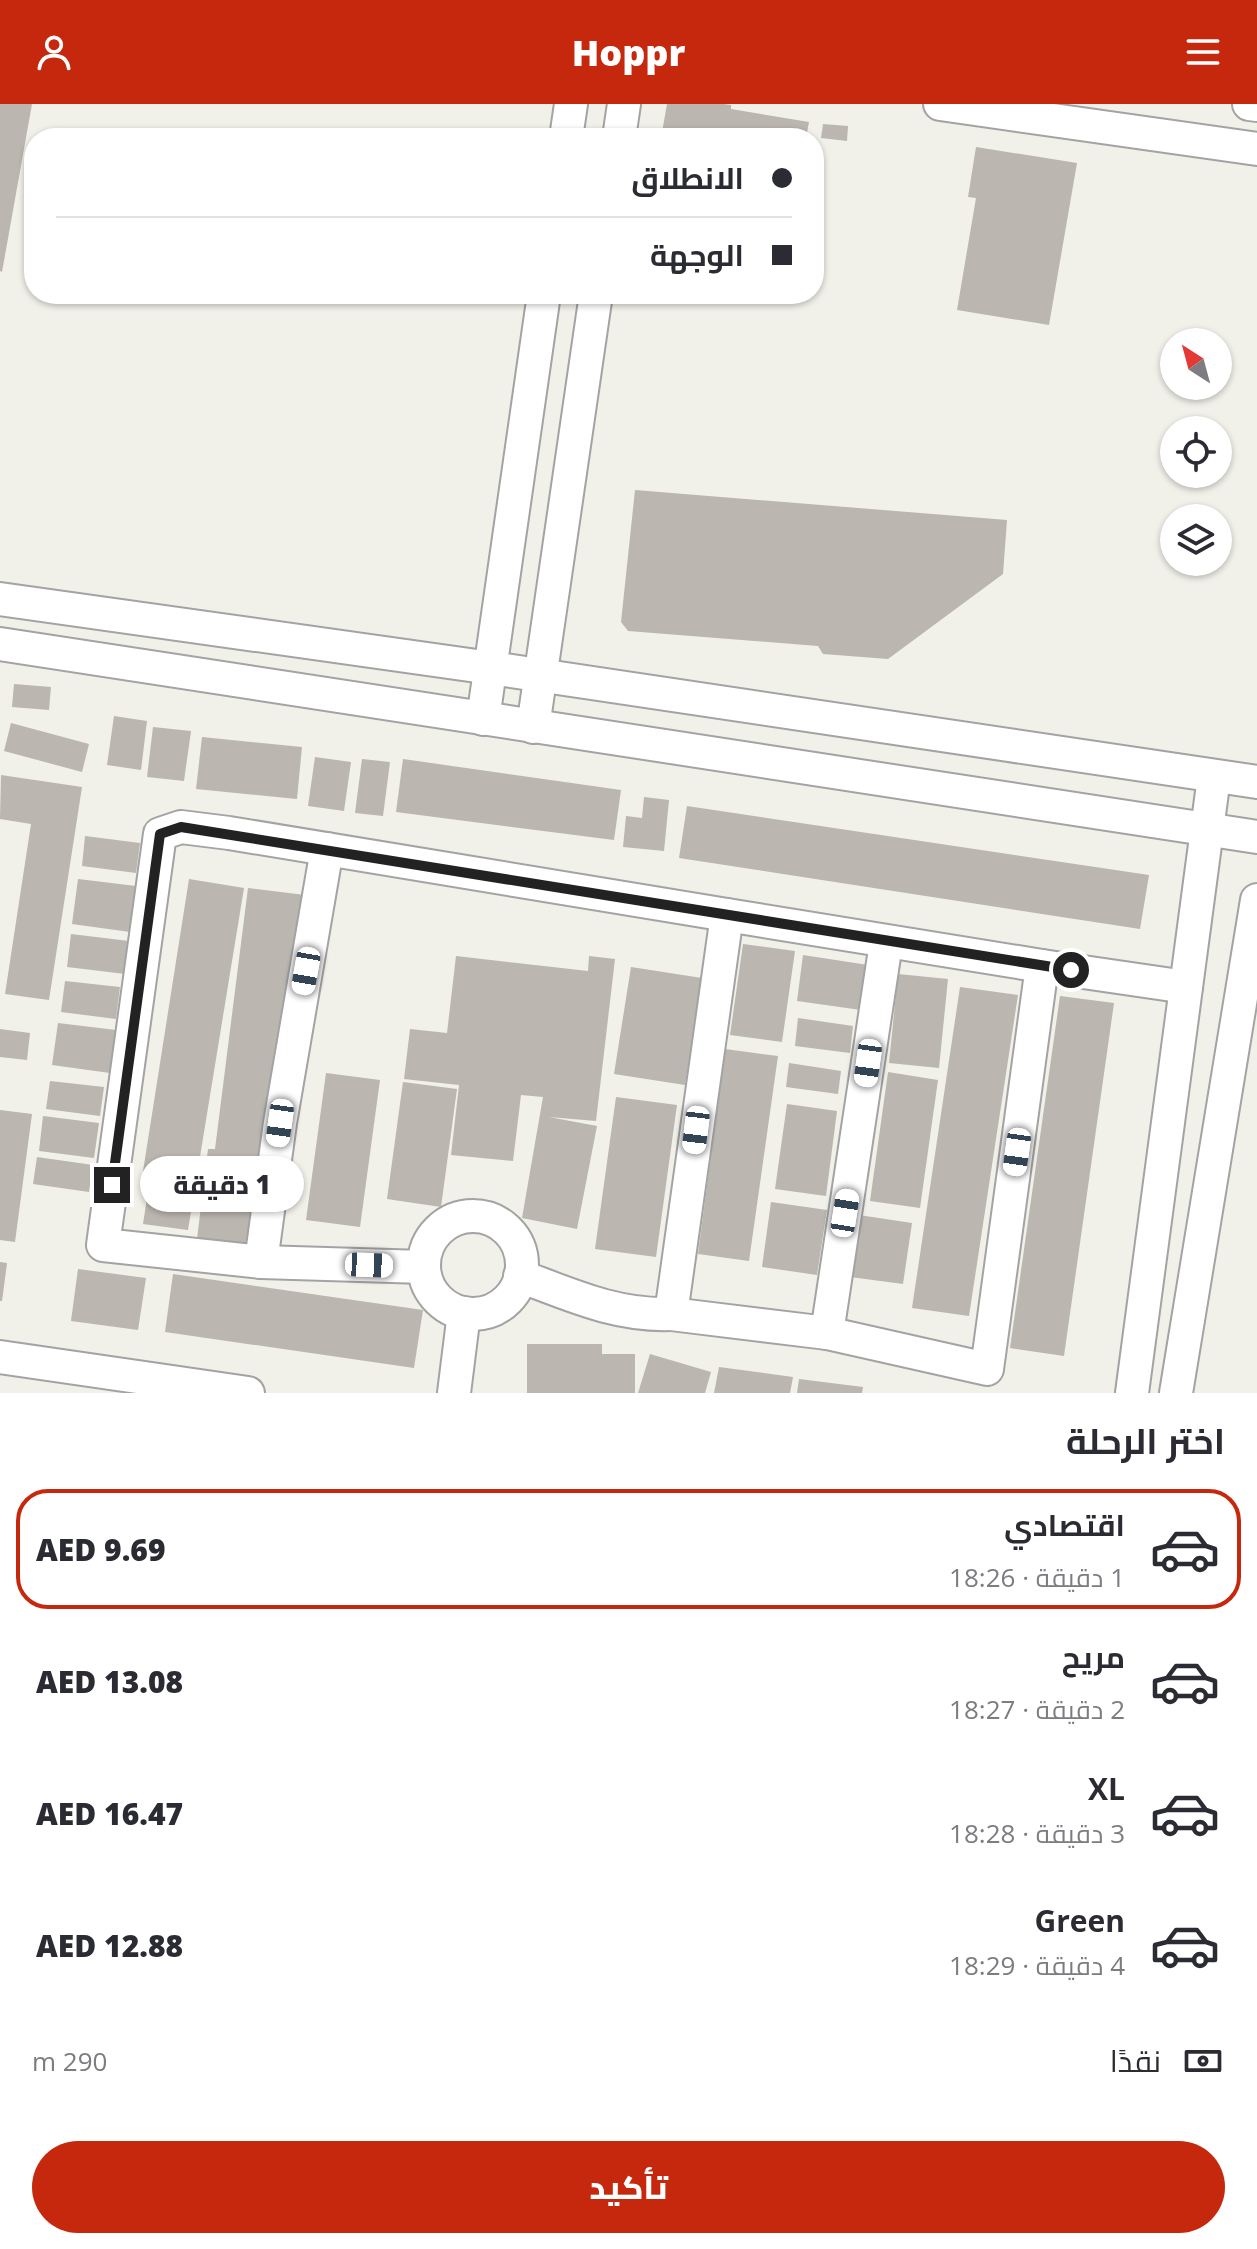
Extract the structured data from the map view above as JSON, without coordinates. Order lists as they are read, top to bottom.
{
  "north": "top left",
  "page": {
    "header": "Hoppr",
    "banner": ["الانطلاق", "الوجهة"],
    "bubble": "1 دقيقة",
    "heading": "اختر الرحلة",
    "list": [
      {
        "name": "اقتصادي",
        "note": "1 دقيقة · 18:26",
        "value": "AED 9.69"
      },
      {
        "name": "مريح",
        "note": "2 دقيقة · 18:27",
        "value": "AED 13.08"
      },
      {
        "name": "XL",
        "note": "3 دقيقة · 18:28",
        "value": "AED 16.47"
      },
      {
        "name": "Green",
        "note": "4 دقيقة · 18:29",
        "value": "AED 12.88"
      }
    ],
    "pay": ["نقدًا", "290 m"],
    "buttons": "تأكيد"
  }
}
